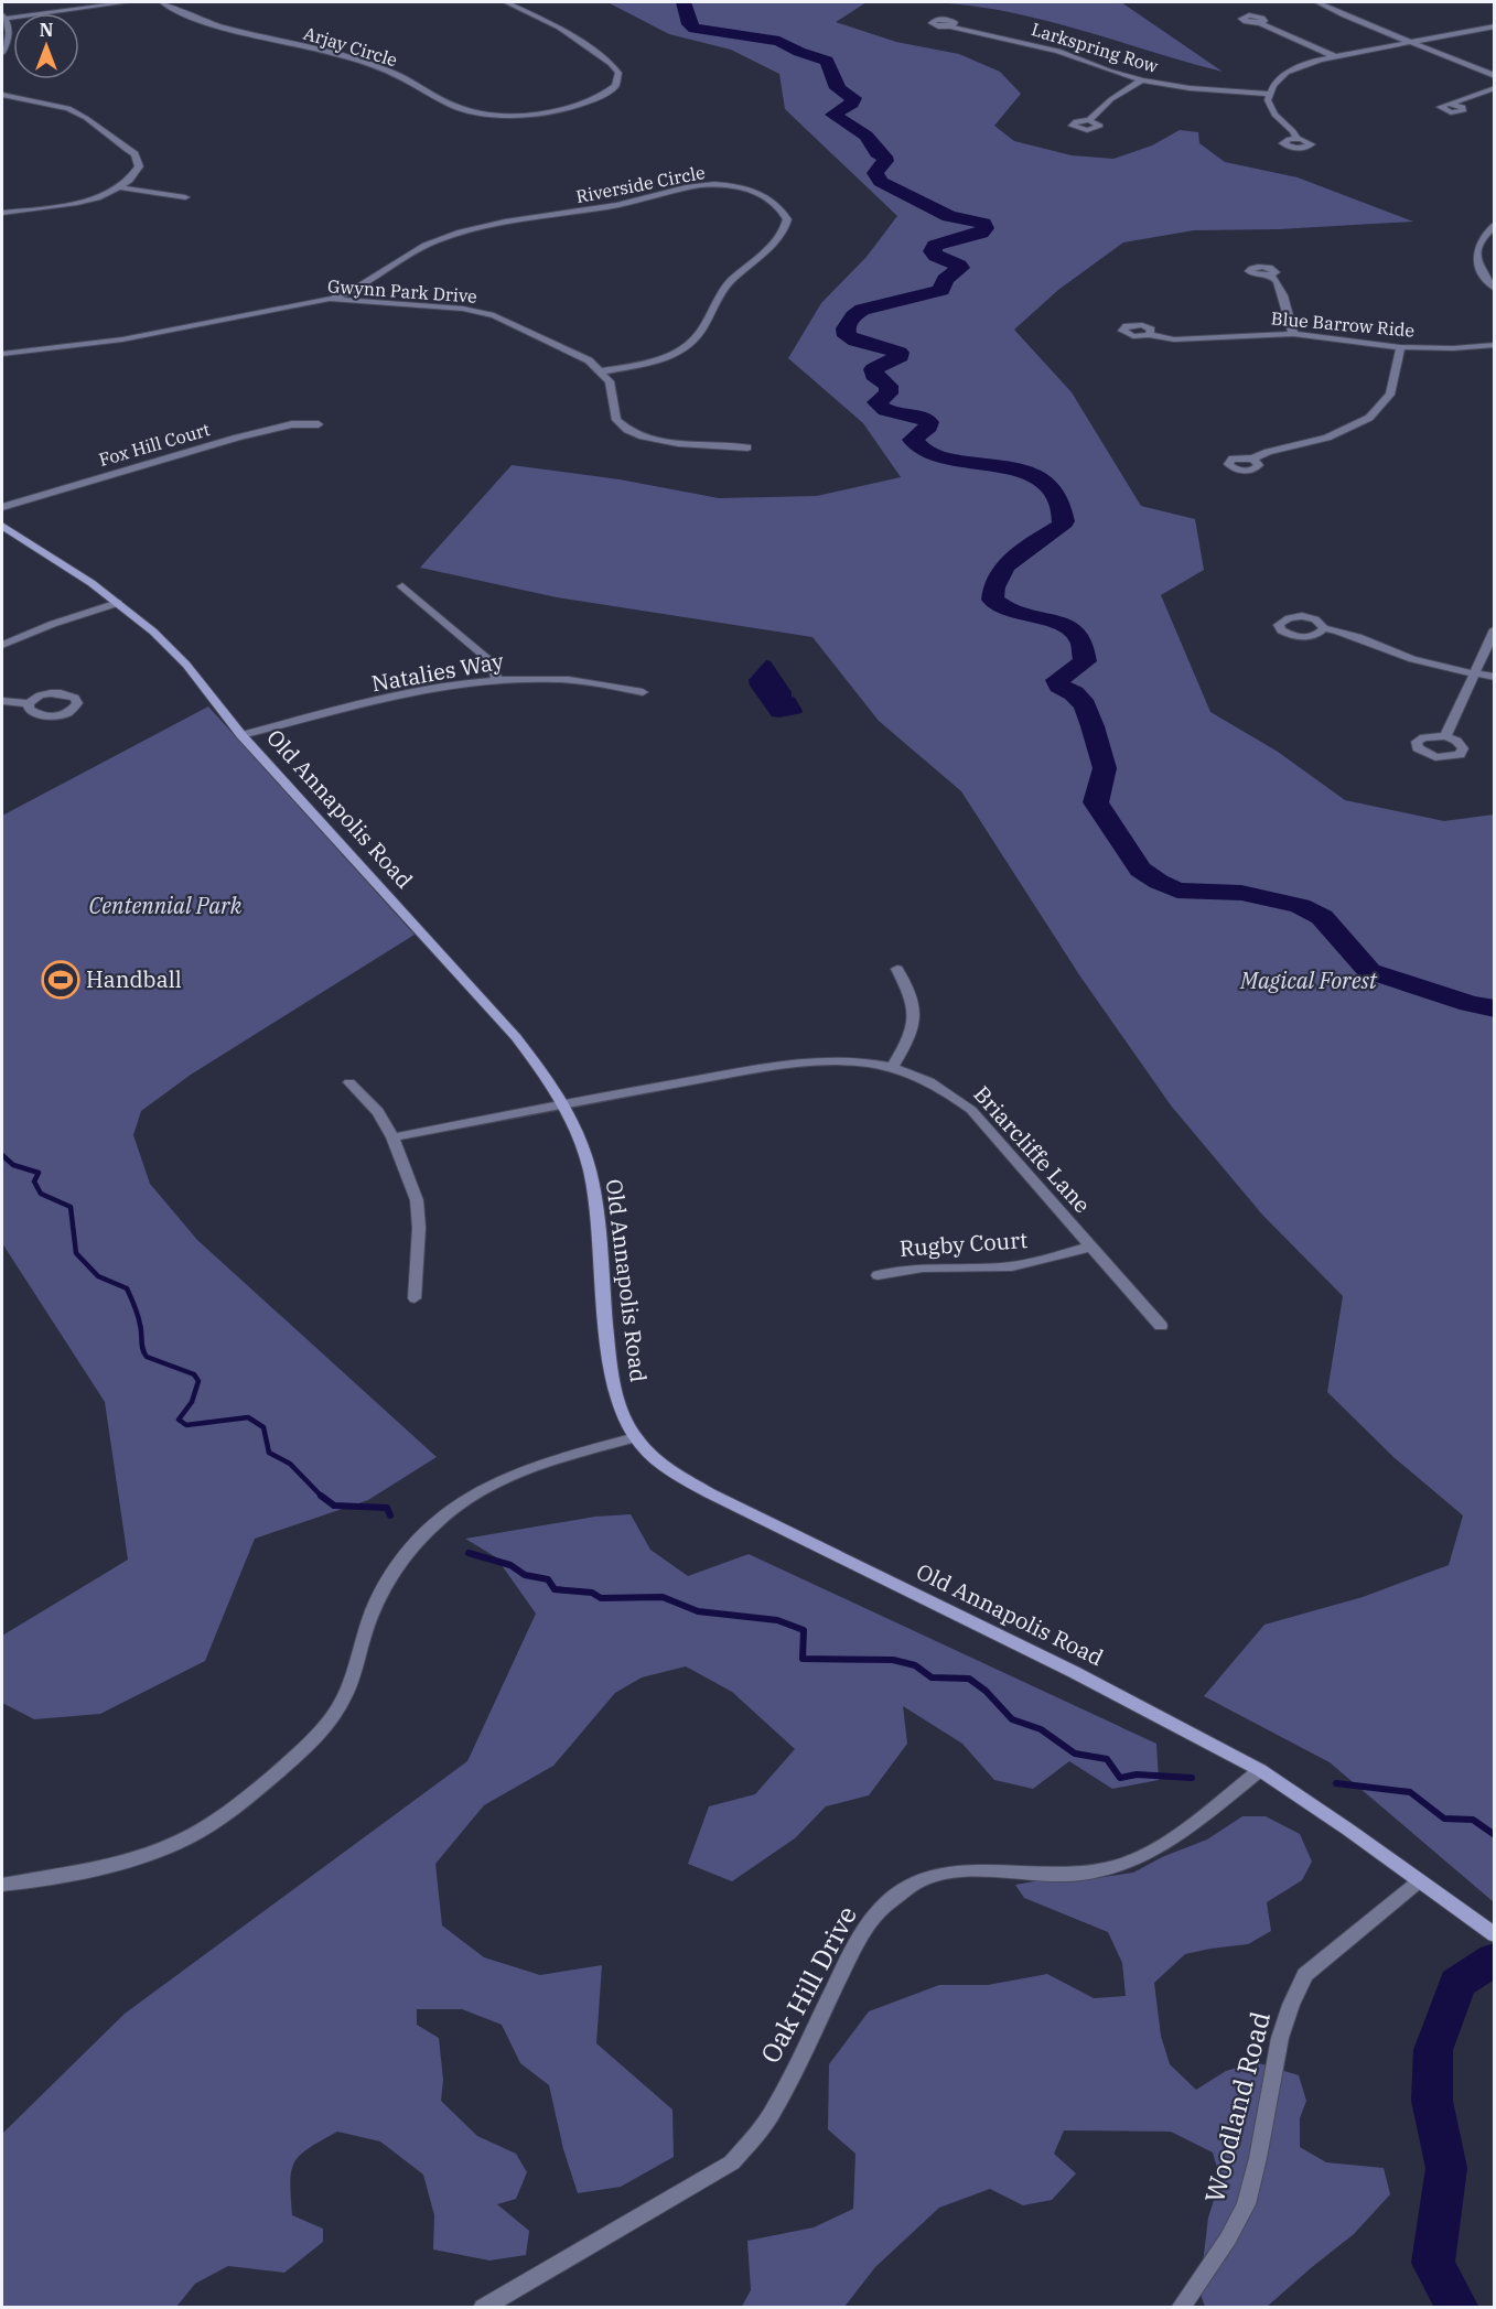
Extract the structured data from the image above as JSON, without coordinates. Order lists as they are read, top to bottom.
{
  "streets": {
    "street": [
      "Arjay Circle",
      "Larkspring Row",
      "Riverside Circle",
      "Gwynn Park Drive",
      "Blue Barrow Ride",
      "Fox Hill Court",
      "Natalies Way",
      "Old Annapolis Road",
      "Briarcliffe Lane",
      "Rugby Court",
      "Oak Hill Drive",
      "Woodland Road"
    ]
  },
  "crossings": [
    ["Riverside Circle", "Gwynn Park Drive"],
    ["Natalies Way", "Old Annapolis Road"],
    ["Old Annapolis Road", "Briarcliffe Lane"],
    ["Old Annapolis Road", "Oak Hill Drive"],
    ["Old Annapolis Road", "Woodland Road"],
    ["Briarcliffe Lane", "Rugby Court"]
  ],
  "parks": ["Centennial Park", "Magical Forest"],
  "places": {
    "sports": ["Handball"]
  },
  "north": "top"
}
